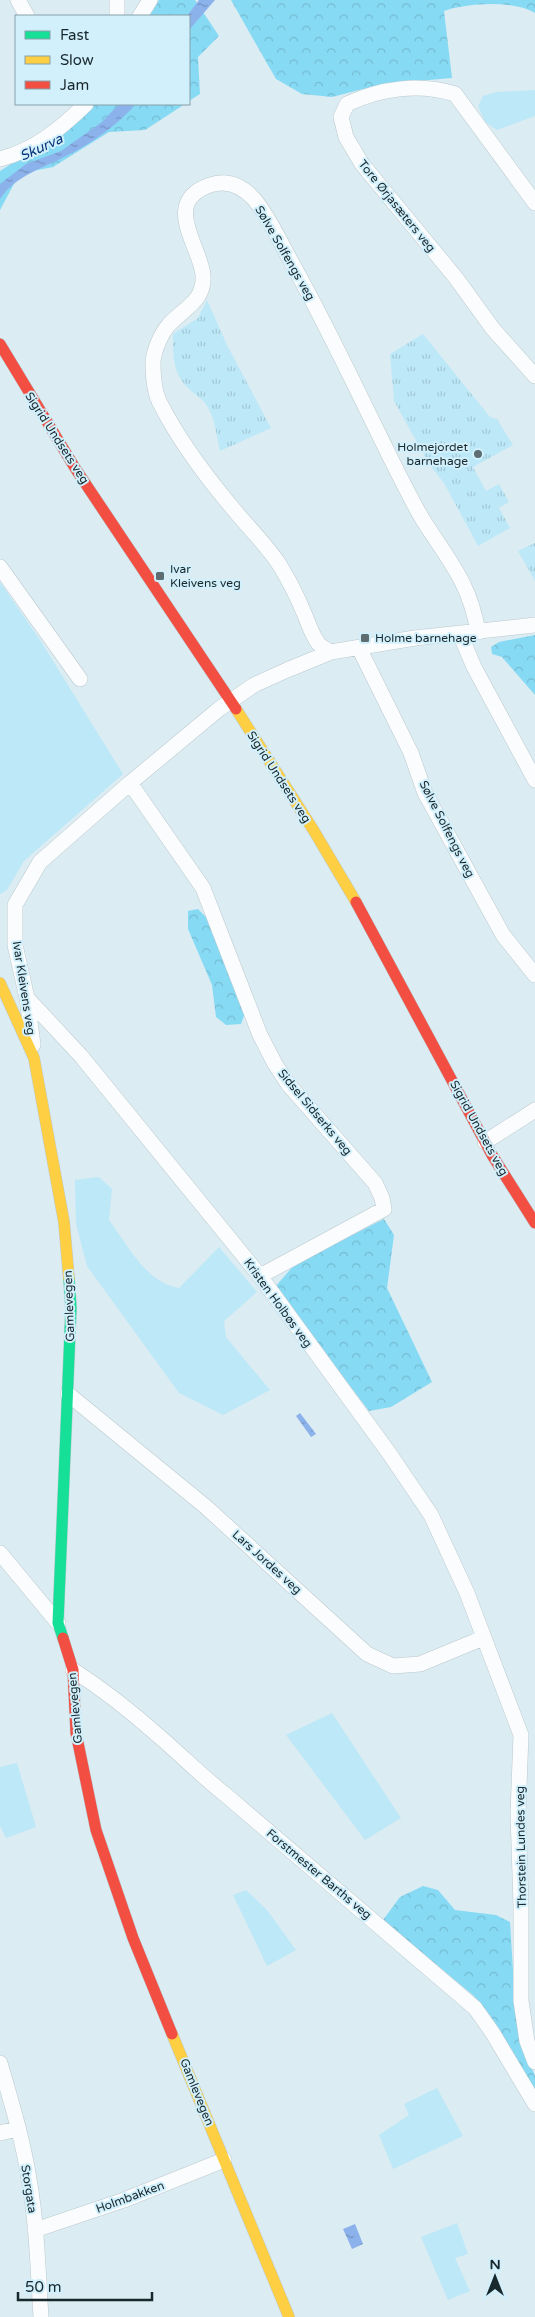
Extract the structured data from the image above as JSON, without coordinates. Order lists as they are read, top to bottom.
{
  "streets": {
    "street": [
      "Tore Ørjasæters veg",
      "Sølve Solfengs veg",
      "Sigrid Undsets veg",
      "Ivar Kleivens veg",
      "Sidsel Sidserks veg",
      "Kristen Holbøs veg",
      "Gamlevegen",
      "Lars Jordes veg",
      "Thorstein Lundes veg",
      "Forstmester Barths veg",
      "Storgata",
      "Holmbakken"
    ]
  },
  "crossings": [
    ["Sølve Solfengs veg", "Ivar Kleivens veg"],
    ["Sigrid Undsets veg", "Ivar Kleivens veg"],
    ["Ivar Kleivens veg", "Sidsel Sidserks veg"],
    ["Ivar Kleivens veg", "Kristen Holbøs veg"],
    ["Ivar Kleivens veg", "Gamlevegen"],
    ["Sidsel Sidserks veg", "Kristen Holbøs veg"],
    ["Kristen Holbøs veg", "Lars Jordes veg"],
    ["Kristen Holbøs veg", "Thorstein Lundes veg"],
    ["Gamlevegen", "Lars Jordes veg"],
    ["Gamlevegen", "Forstmester Barths veg"],
    ["Gamlevegen", "Holmbakken"],
    ["Lars Jordes veg", "Thorstein Lundes veg"],
    ["Storgata", "Holmbakken"]
  ],
  "water": ["Skurva"],
  "places": {
    "other": ["Holmejordet barnehage"],
    "transit": ["Ivar Kleivens veg", "Holme barnehage"]
  },
  "legend": ["Fast", "Slow", "Jam"],
  "scale_bar": "50 m",
  "north": "top"
}
